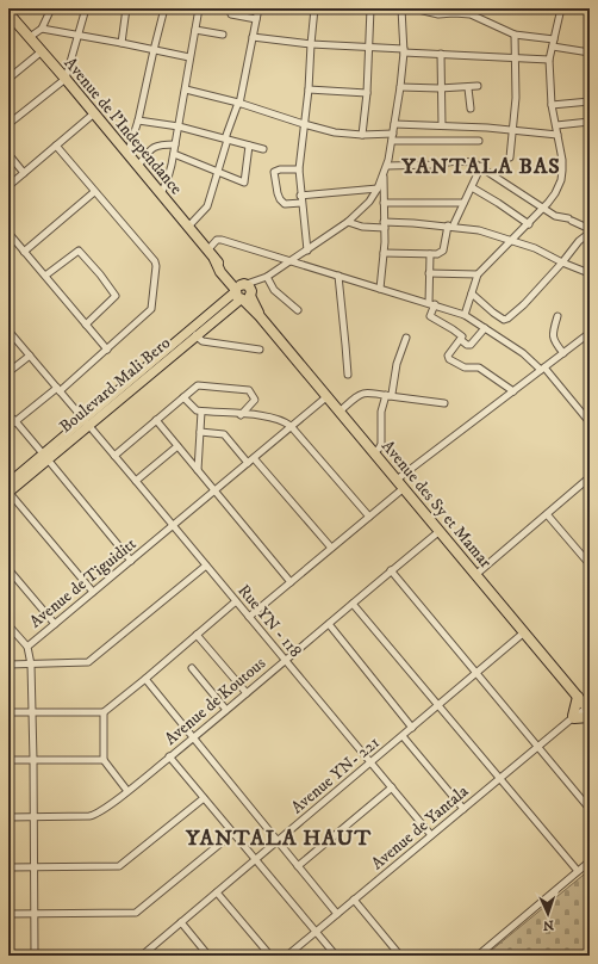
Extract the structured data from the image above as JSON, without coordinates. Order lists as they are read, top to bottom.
{
  "streets": {
    "highway": ["Avenue de l'Independance", "Avenue des Sy et Mamar"],
    "main road": ["Boulevard Mali Bero"],
    "street": [
      "Avenue de Tiguiditt",
      "Rue YN - 118",
      "Avenue de Koutous",
      "Avenue YN- 221",
      "Avenue de Yantala"
    ]
  },
  "crossings": [
    ["Avenue de l'Independance", "Boulevard Mali Bero"],
    ["Avenue de l'Independance", "Avenue des Sy et Mamar"],
    ["Boulevard Mali Bero", "Avenue des Sy et Mamar"],
    ["Boulevard Mali Bero", "Rue YN - 118"],
    ["Avenue des Sy et Mamar", "Avenue de Tiguiditt"],
    ["Avenue des Sy et Mamar", "Avenue de Koutous"],
    ["Avenue des Sy et Mamar", "Avenue YN- 221"],
    ["Avenue de Tiguiditt", "Rue YN - 118"],
    ["Avenue de Tiguiditt", "Avenue de Koutous"],
    ["Rue YN - 118", "Avenue de Koutous"],
    ["Rue YN - 118", "Avenue YN- 221"],
    ["Rue YN - 118", "Avenue de Yantala"]
  ],
  "districts": ["YANTALA BAS", "YANTALA HAUT"],
  "north": "bottom"
}
